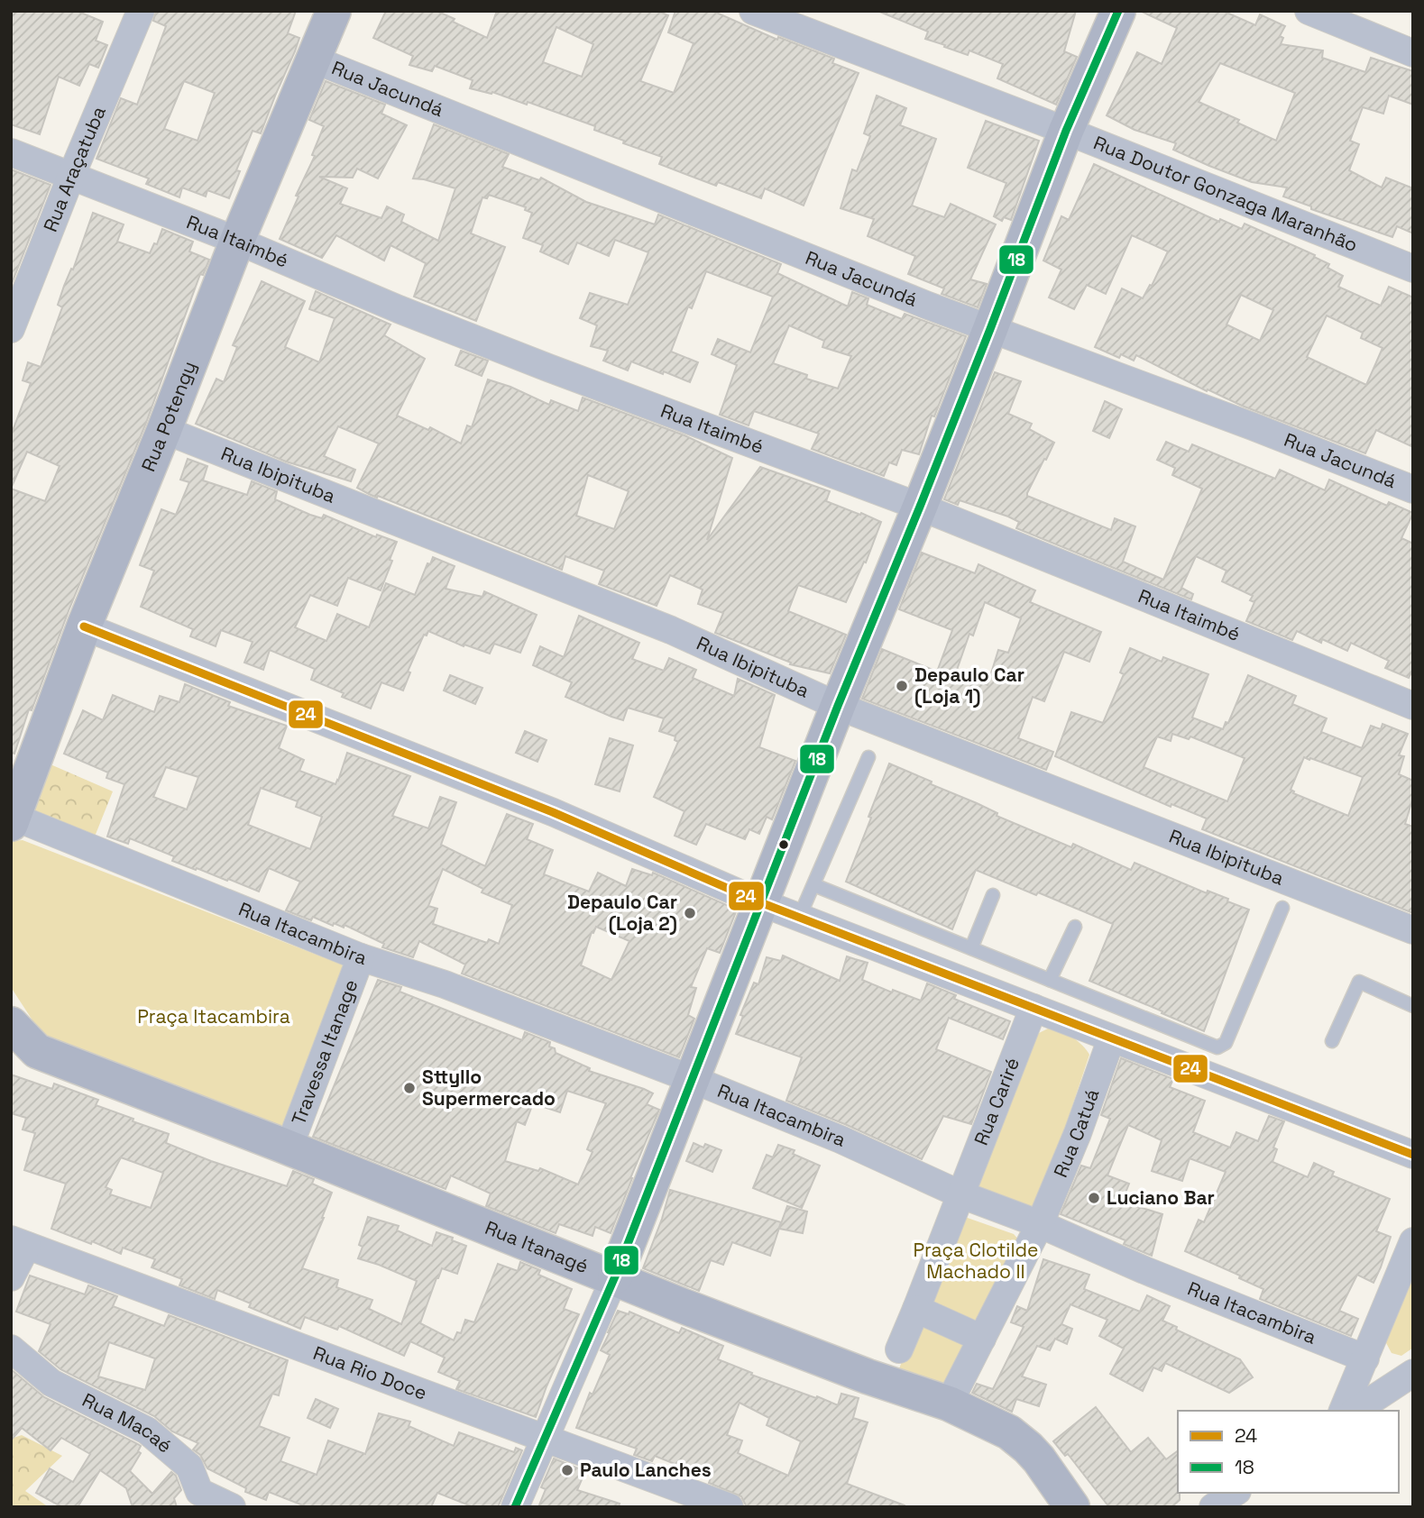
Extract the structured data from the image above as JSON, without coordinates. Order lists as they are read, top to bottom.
{
  "streets": {
    "main road": ["Rua Potengy", "Rua Itanagé"],
    "street": [
      "Rua Jacundá",
      "Rua Araçatuba",
      "Rua Doutor Gonzaga Maranhão",
      "Rua Itaimbé",
      "Rua Ibipituba",
      "Rua Itacambira",
      "Travessa Itanage",
      "Rua Cariré",
      "Rua Catuá",
      "Rua Rio Doce",
      "Rua Macaé"
    ]
  },
  "crossings": [
    ["Rua Jacundá", "Rua Potengy"],
    ["Rua Araçatuba", "Rua Itaimbé"],
    ["Rua Itaimbé", "Rua Potengy"],
    ["Rua Potengy", "Rua Ibipituba"],
    ["Rua Potengy", "Rua Itacambira"],
    ["Rua Itacambira", "Travessa Itanage"],
    ["Rua Itacambira", "Rua Cariré"],
    ["Rua Itacambira", "Rua Catuá"],
    ["Travessa Itanage", "Rua Itanagé"],
    ["Rua Catuá", "Rua Itanagé"]
  ],
  "parks": ["Praça Itacambira", "Praça Clotilde Machado II"],
  "places": [
    "Depaulo Car (Loja 1)",
    "Depaulo Car (Loja 2)",
    "Sttyllo Supermercado",
    "Luciano Bar",
    "Paulo Lanches"
  ],
  "lines": ["transit line 18", "transit line 24"],
  "legend": ["24", "18"]
}
